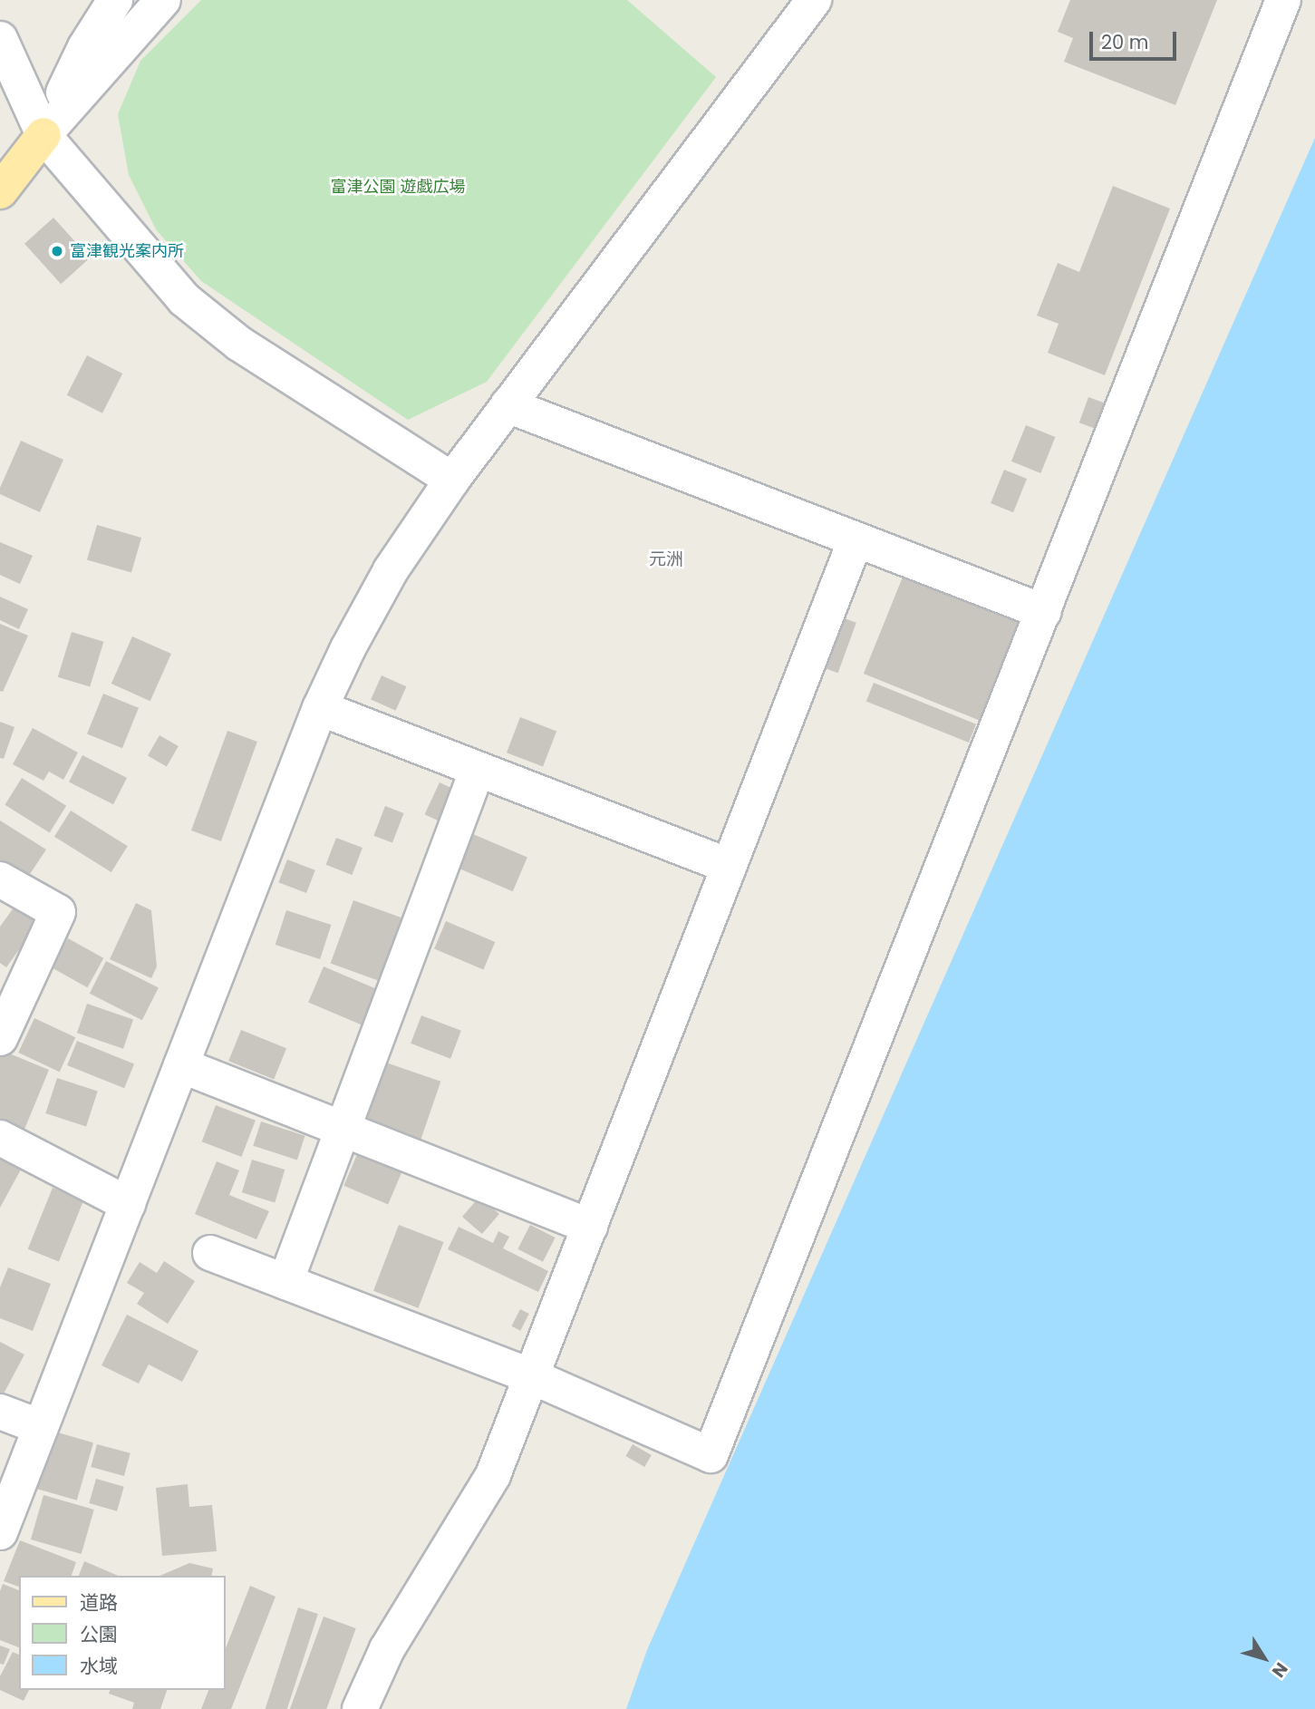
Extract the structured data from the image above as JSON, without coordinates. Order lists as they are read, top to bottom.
{
  "districts": ["元洲"],
  "parks": ["富津公園 遊戯広場"],
  "places": ["富津観光案内所"],
  "legend": ["道路", "公園", "水域"],
  "scale_bar": "20 m",
  "north": "bottom right"
}
